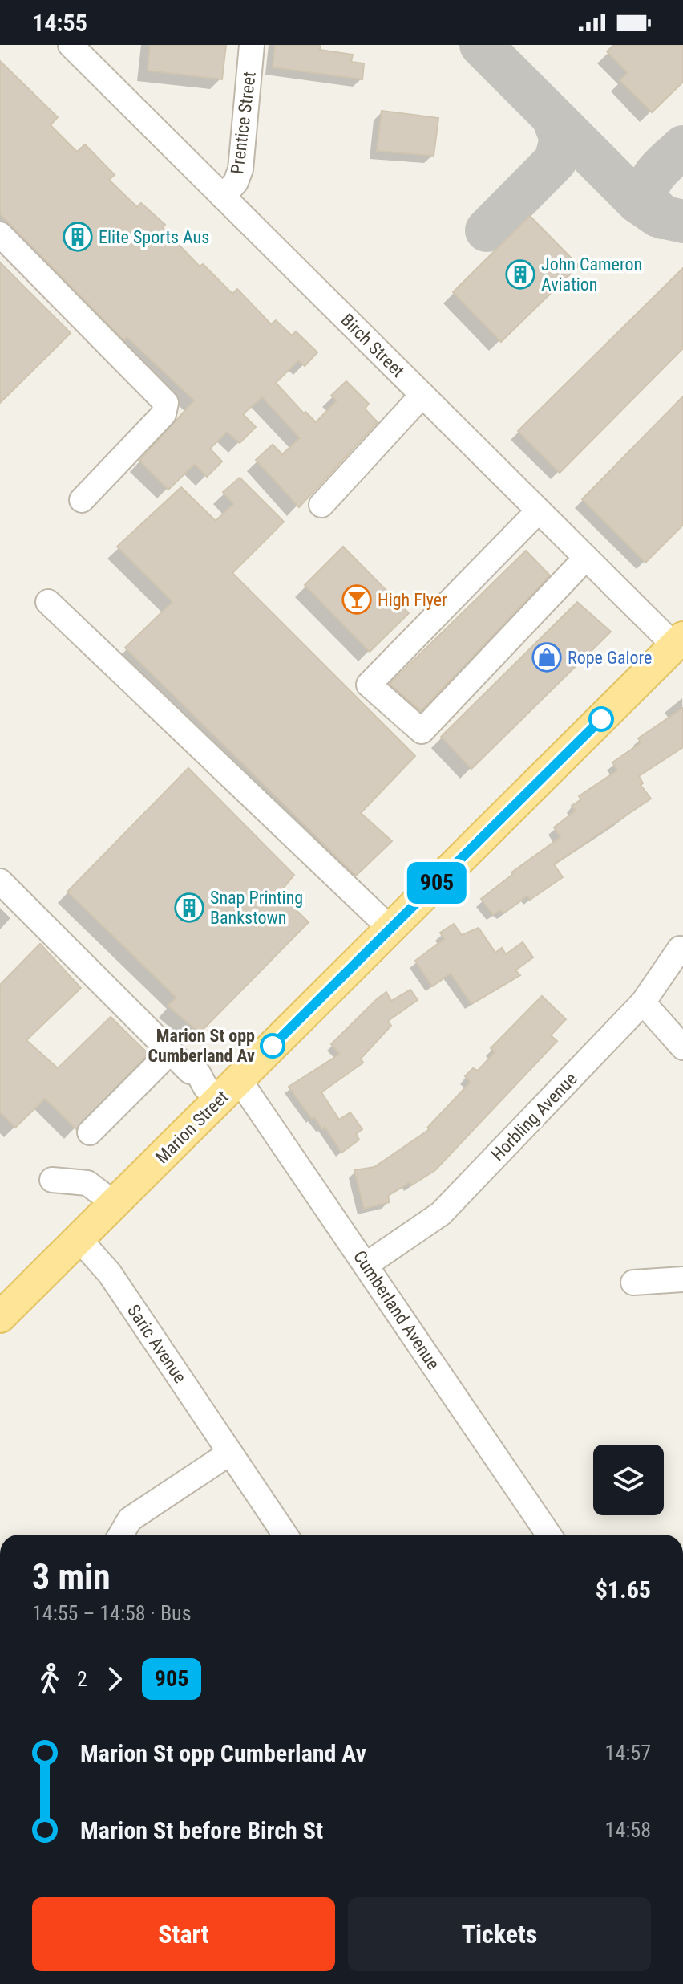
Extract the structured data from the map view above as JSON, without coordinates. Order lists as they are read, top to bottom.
{
  "streets": {
    "main road": ["Marion Street"],
    "street": [
      "Prentice Street",
      "Birch Street",
      "Horbling Avenue",
      "Cumberland Avenue",
      "Saric Avenue"
    ]
  },
  "crossings": [
    ["Prentice Street", "Birch Street"],
    ["Birch Street", "Marion Street"],
    ["Horbling Avenue", "Cumberland Avenue"],
    ["Marion Street", "Cumberland Avenue"],
    ["Marion Street", "Saric Avenue"]
  ],
  "places": {
    "building": ["Elite Sports Aus", "John Cameron Aviation", "Snap Printing Bankstown"],
    "bar": ["High Flyer"],
    "shop": ["Rope Galore"],
    "other": ["Marion St opp Cumberland Av"]
  },
  "lines": ["bus line 905"],
  "page": {
    "status": "14:55",
    "on_map": "905",
    "heading": ["3 min", "14:55 – 14:58 · Bus", "$1.65"],
    "legs": ["2", "905"],
    "list": [
      {
        "name": "Marion St opp Cumberland Av",
        "value": "14:57"
      },
      {
        "name": "Marion St before Birch St",
        "value": "14:58"
      }
    ],
    "buttons": ["Start", "Tickets"]
  }
}
